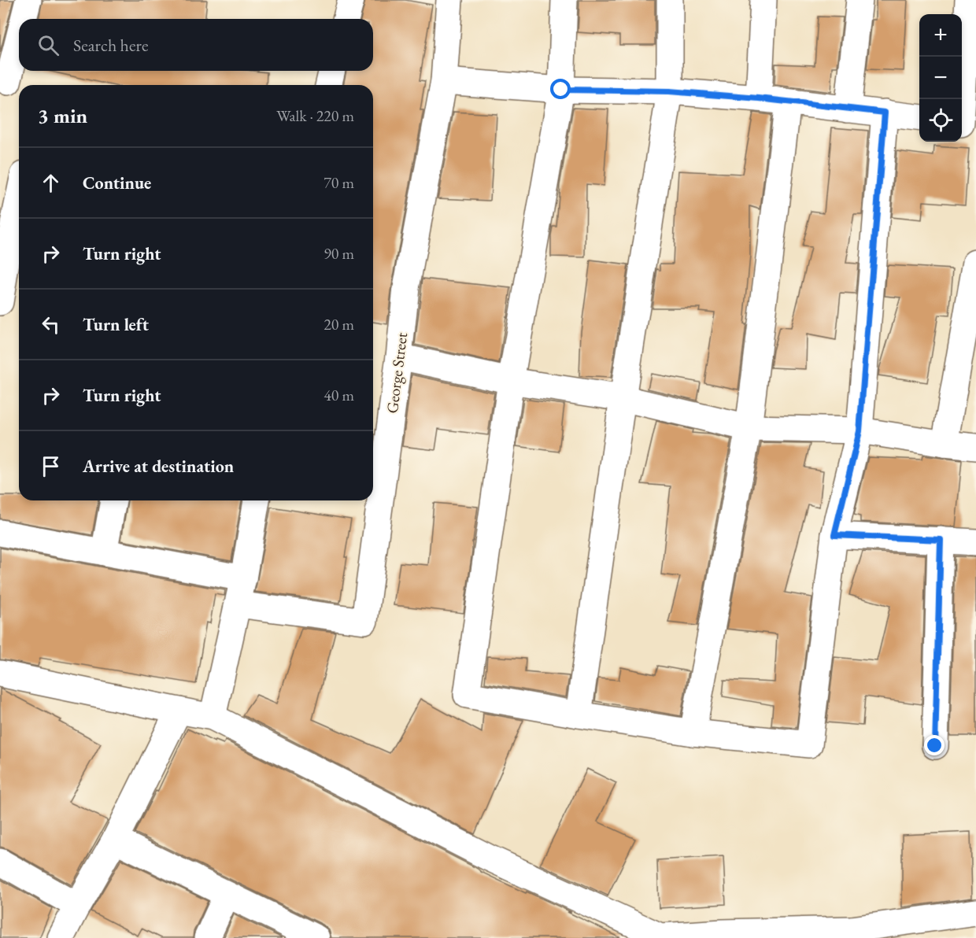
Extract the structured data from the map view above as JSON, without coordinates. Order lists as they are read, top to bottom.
{
  "streets": {
    "street": ["George Street"]
  },
  "page": {
    "map_buttons": ["+", "−"],
    "search": "Search here",
    "heading": ["3 min", "Walk · 220 m"],
    "list": [
      ["Continue", "70 m"],
      ["Turn right", "90 m"],
      ["Turn left", "20 m"],
      ["Turn right", "40 m"],
      "Arrive at destination"
    ]
  }
}
